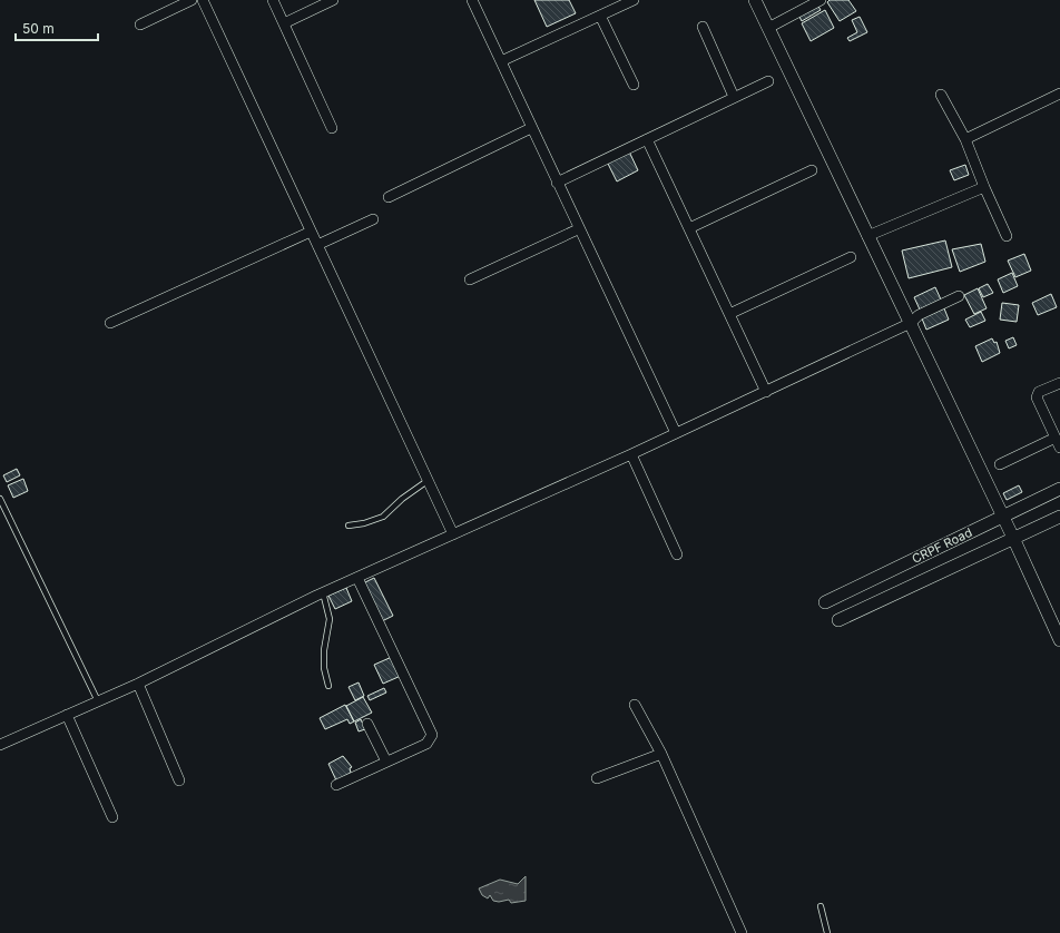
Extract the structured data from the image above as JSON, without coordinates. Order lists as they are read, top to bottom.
{
  "streets": {
    "street": ["CRPF Road"]
  },
  "scale_bar": "50 m"
}
